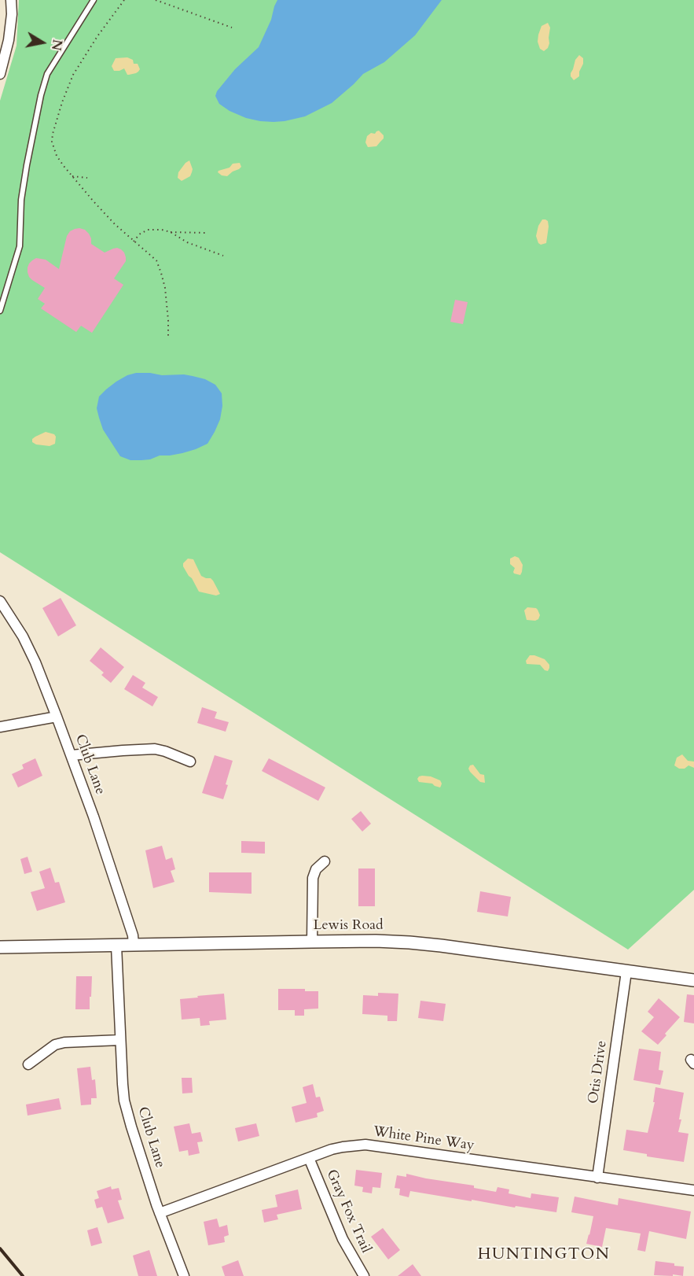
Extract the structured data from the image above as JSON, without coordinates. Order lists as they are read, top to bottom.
{
  "streets": {
    "street": [
      "Club Lane",
      "Lewis Road",
      "Otis Drive",
      "White Pine Way",
      "Gray Fox Trail"
    ]
  },
  "crossings": [
    ["Club Lane", "Lewis Road"],
    ["Club Lane", "White Pine Way"],
    ["Lewis Road", "Otis Drive"],
    ["Otis Drive", "White Pine Way"],
    ["White Pine Way", "Gray Fox Trail"]
  ],
  "districts": ["HUNTINGTON"],
  "north": "right"
}
